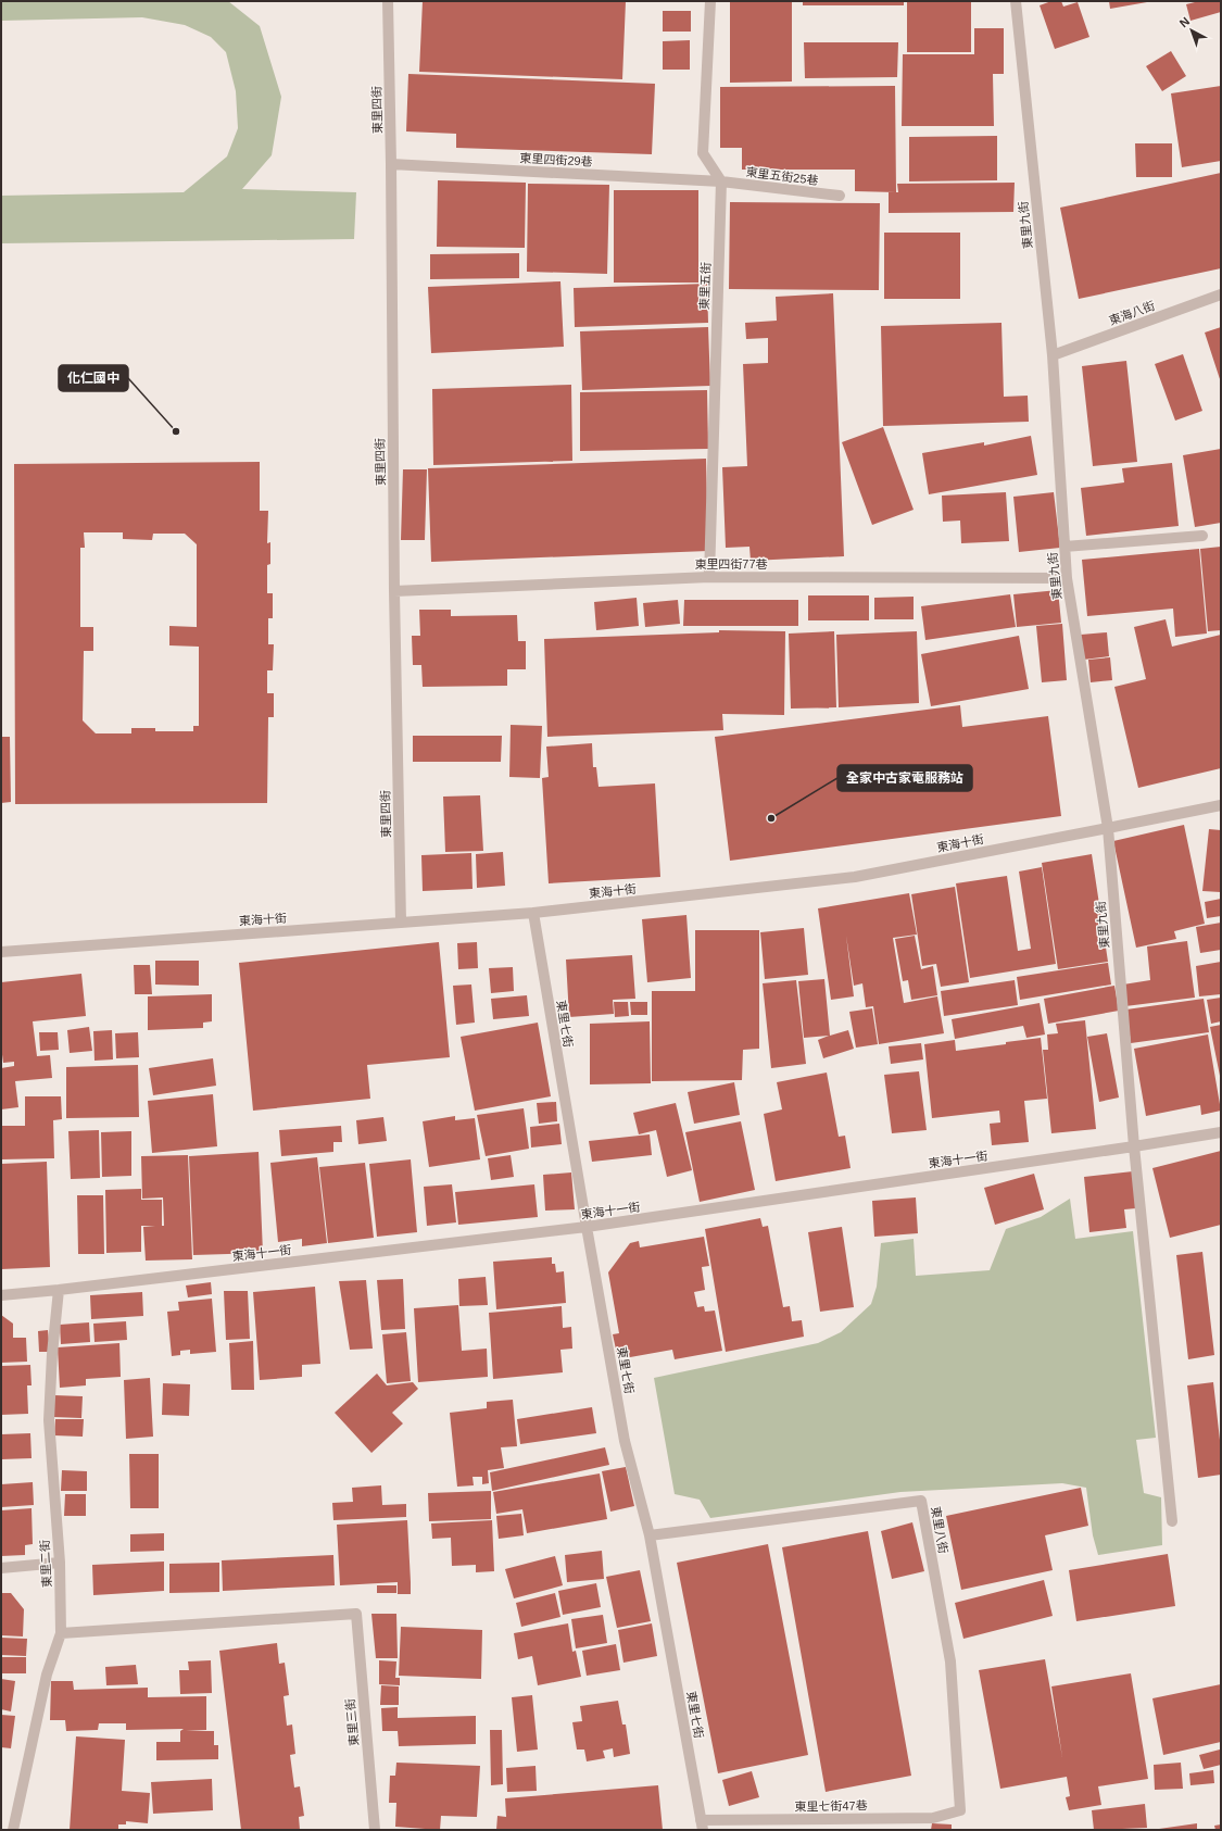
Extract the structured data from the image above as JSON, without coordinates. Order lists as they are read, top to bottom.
{
  "streets": {
    "street": [
      "東里四街",
      "東里四街29巷",
      "東里五街25巷",
      "東里九街",
      "東里五街",
      "東海八街",
      "東里四街77巷",
      "東海十街",
      "東里七街",
      "東海十一街",
      "東里八街",
      "東里二街",
      "東里三街",
      "東里七街47巷"
    ]
  },
  "crossings": [
    ["東里四街", "東里四街29巷"],
    ["東里四街", "東里四街77巷"],
    ["東里四街", "東海十街"],
    ["東里四街29巷", "東里五街25巷"],
    ["東里四街29巷", "東里五街"],
    ["東里五街25巷", "東里五街"],
    ["東里九街", "東海八街"],
    ["東里九街", "東里四街77巷"],
    ["東里九街", "東海十街"],
    ["東里九街", "東海十一街"],
    ["東里五街", "東里四街77巷"],
    ["東海十街", "東里七街"],
    ["東里七街", "東海十一街"],
    ["東里七街", "東里八街"],
    ["東里七街", "東里七街47巷"],
    ["東海十一街", "東里二街"],
    ["東里八街", "東里七街47巷"],
    ["東里二街", "東里三街"]
  ],
  "places": ["化仁國中", "全家中古家電服務站"],
  "north": "top left"
}
